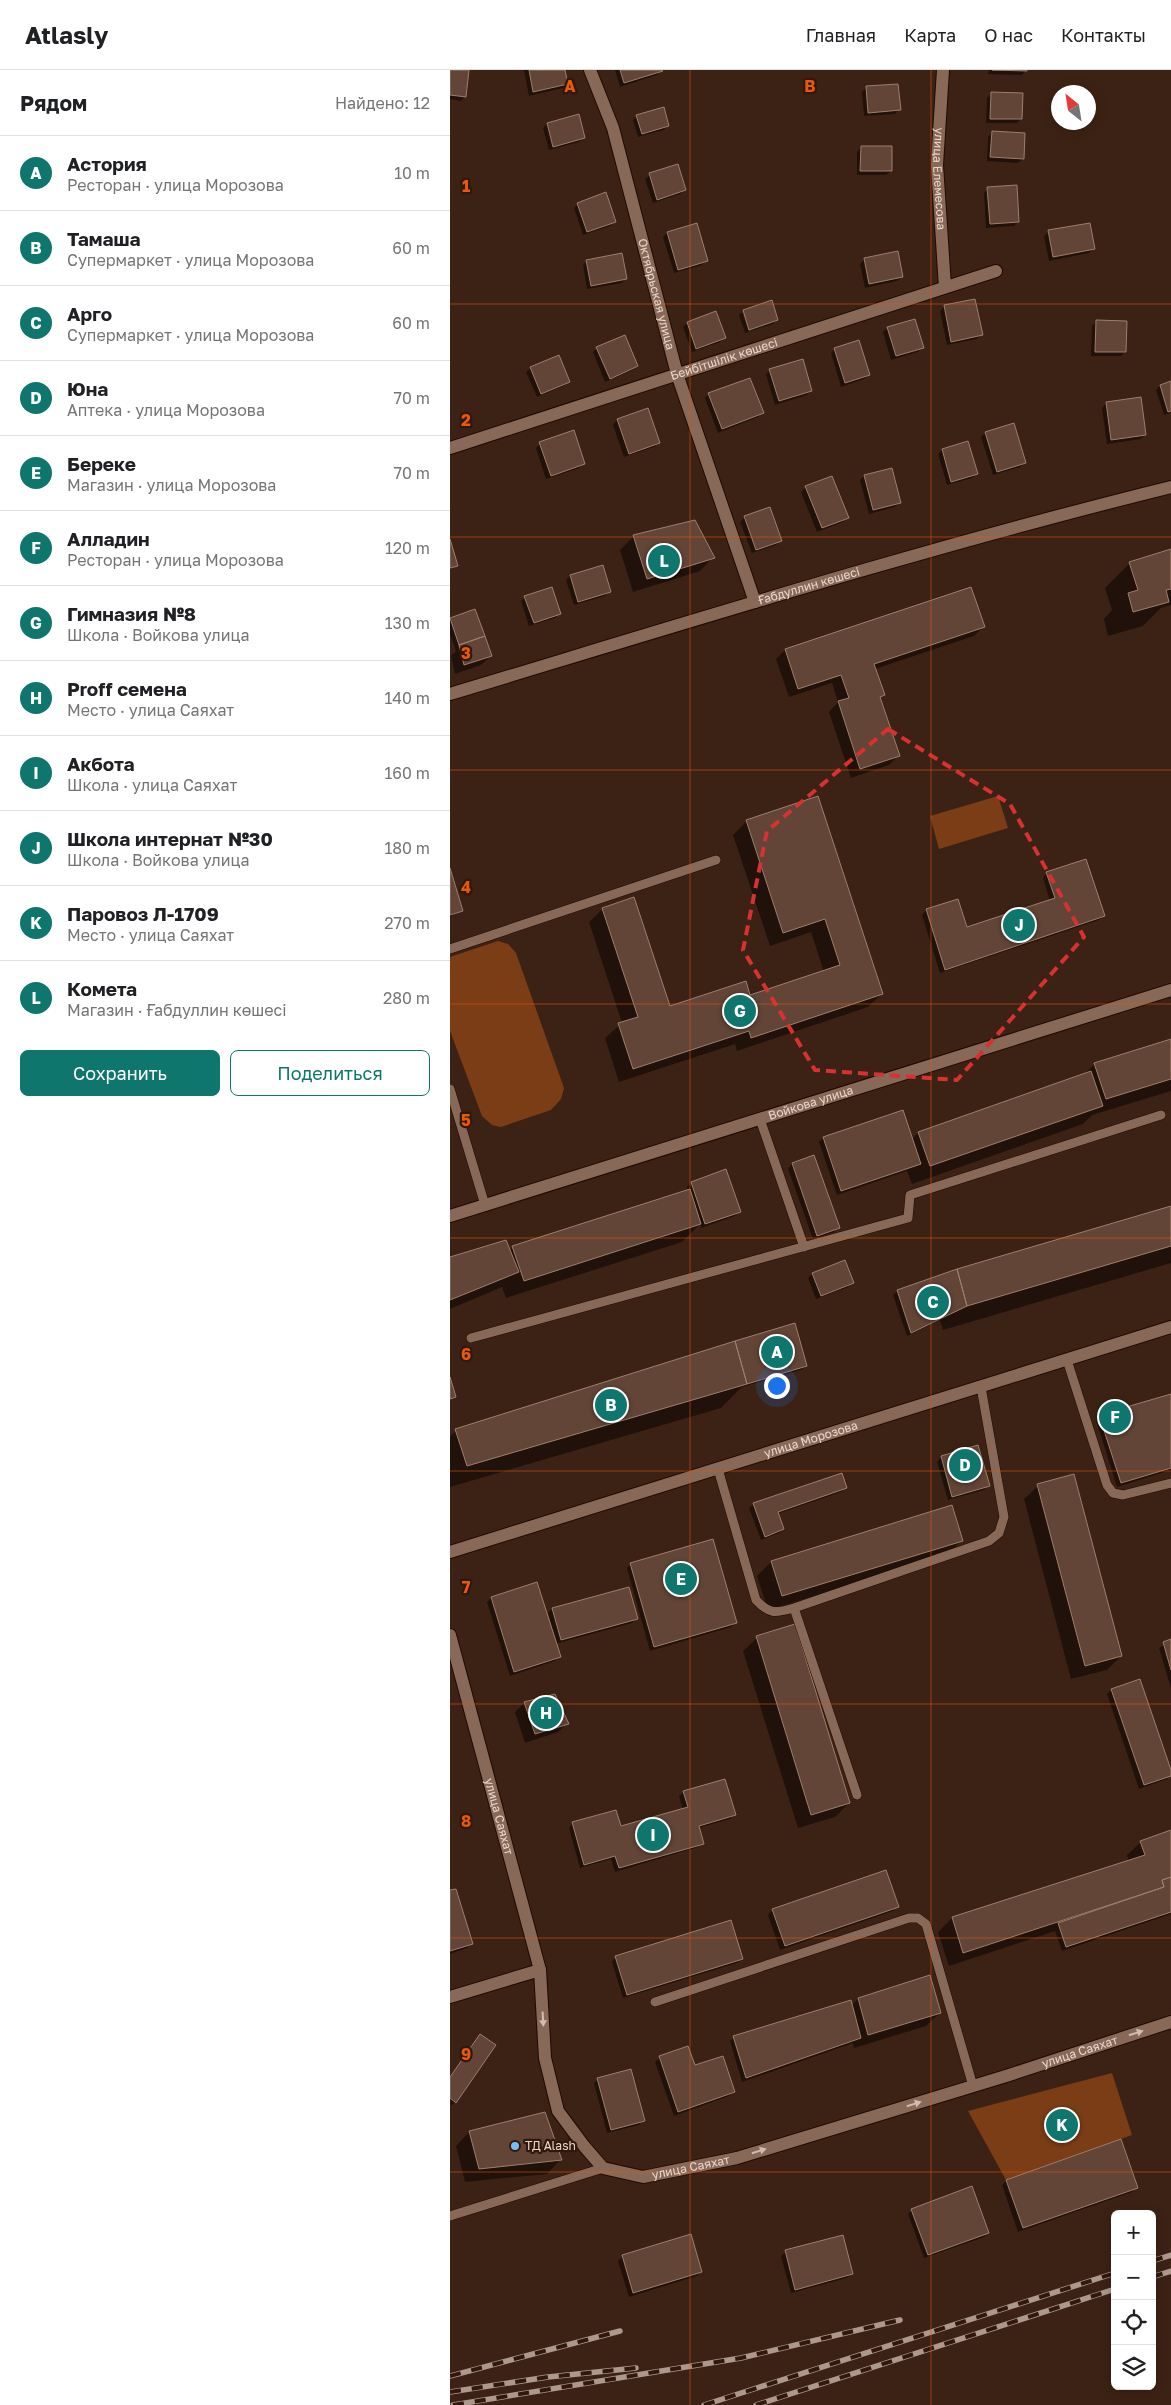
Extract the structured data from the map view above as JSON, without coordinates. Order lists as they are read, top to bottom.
{
  "streets": {
    "street": [
      "улица Елемесова",
      "Октябрьская улица",
      "Бейбітшілік көшесі",
      "Ғабдуллин көшесі",
      "Войкова улица",
      "улица Морозова",
      "улица Саяхат"
    ]
  },
  "crossings": [
    ["улица Елемесова", "Бейбітшілік көшесі"],
    ["Октябрьская улица", "Бейбітшілік көшесі"],
    ["Октябрьская улица", "Ғабдуллин көшесі"]
  ],
  "places": ["ТД Alash"],
  "north": "top left",
  "page": {
    "header": "Atlasly",
    "nav": [
      "Главная",
      "Карта",
      "О нас",
      "Контакты"
    ],
    "heading": ["Рядом", "Найдено: 12"],
    "list": [
      {
        "mark": "A",
        "name": "Астория",
        "note": "Ресторан · улица Морозова",
        "value": "10 m"
      },
      {
        "mark": "B",
        "name": "Тамаша",
        "note": "Супермаркет · улица Морозова",
        "value": "60 m"
      },
      {
        "mark": "C",
        "name": "Арго",
        "note": "Супермаркет · улица Морозова",
        "value": "60 m"
      },
      {
        "mark": "D",
        "name": "Юна",
        "note": "Аптека · улица Морозова",
        "value": "70 m"
      },
      {
        "mark": "E",
        "name": "Береке",
        "note": "Магазин · улица Морозова",
        "value": "70 m"
      },
      {
        "mark": "F",
        "name": "Алладин",
        "note": "Ресторан · улица Морозова",
        "value": "120 m"
      },
      {
        "mark": "G",
        "name": "Гимназия №8",
        "note": "Школа · Войкова улица",
        "value": "130 m"
      },
      {
        "mark": "H",
        "name": "Proff семена",
        "note": "Место · улица Саяхат",
        "value": "140 m"
      },
      {
        "mark": "I",
        "name": "Акбота",
        "note": "Школа · улица Саяхат",
        "value": "160 m"
      },
      {
        "mark": "J",
        "name": "Школа интернат №30",
        "note": "Школа · Войкова улица",
        "value": "180 m"
      },
      {
        "mark": "K",
        "name": "Паровоз Л-1709",
        "note": "Место · улица Саяхат",
        "value": "270 m"
      },
      {
        "mark": "L",
        "name": "Комета",
        "note": "Магазин · Ғабдуллин көшесі",
        "value": "280 m"
      }
    ],
    "pins": [
      "L",
      "J",
      "G",
      "C",
      "A",
      "B",
      "F",
      "D",
      "E",
      "H",
      "I",
      "K"
    ],
    "buttons": ["Сохранить", "Поделиться"],
    "map_buttons": ["+", "−"]
  },
  "grid": {
    "columns": ["A", "B"],
    "rows": [
      "1",
      "2",
      "3",
      "4",
      "5",
      "6",
      "7",
      "8",
      "9"
    ]
  }
}
